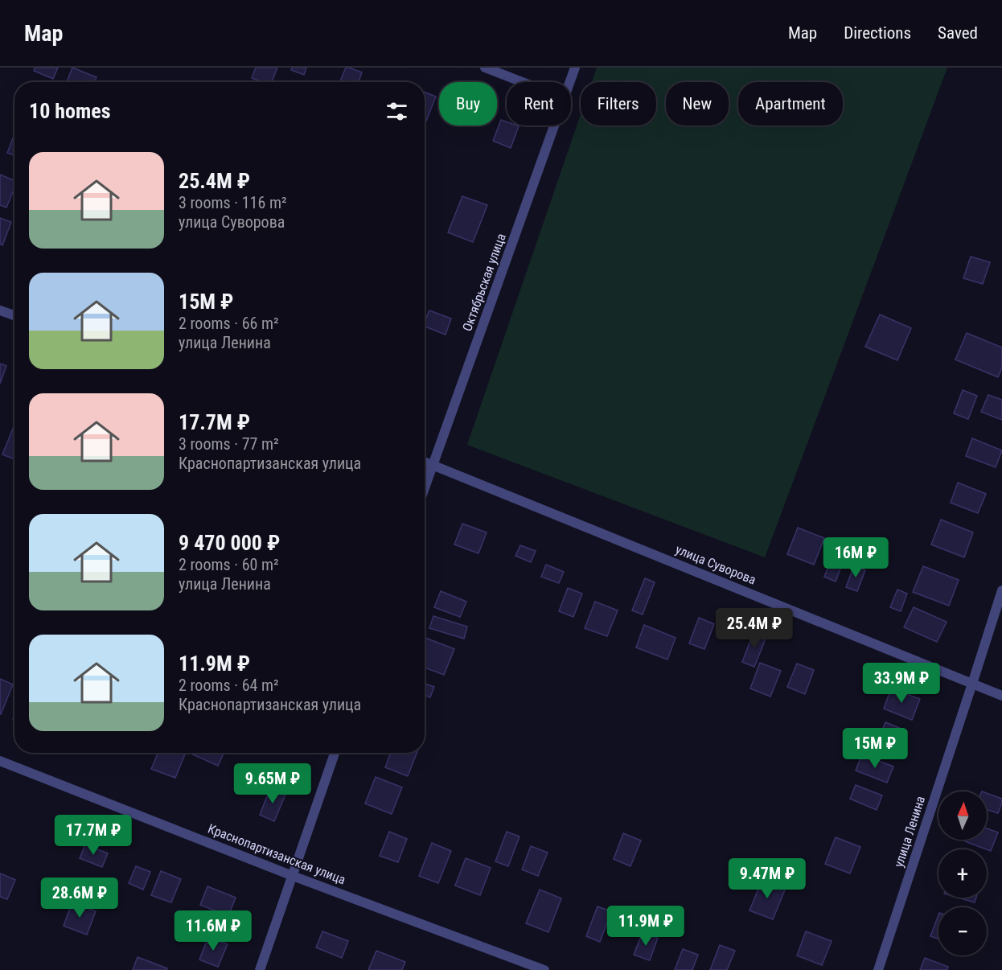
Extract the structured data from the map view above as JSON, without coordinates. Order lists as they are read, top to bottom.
{
  "streets": {
    "street": [
      "Октябрьская улица",
      "улица Суворова",
      "улица Ленина",
      "Краснопартизанская улица"
    ]
  },
  "crossings": [
    ["Октябрьская улица", "улица Суворова"],
    ["улица Суворова", "улица Ленина"]
  ],
  "north": "top",
  "page": {
    "header": "Map",
    "nav": ["Map", "Directions", "Saved"],
    "chip": [
      "Buy",
      "Rent",
      "Filters",
      "New",
      "Apartment"
    ],
    "heading": "10 homes",
    "list": [
      {
        "name": "25.4M ₽",
        "note": "3 rooms · 116 m² · улица Суворова"
      },
      {
        "name": "15M ₽",
        "note": "2 rooms · 66 m² · улица Ленина"
      },
      {
        "name": "17.7M ₽",
        "note": "3 rooms · 77 m² · Краснопартизанская улица"
      },
      {
        "name": "9 470 000 ₽",
        "note": "2 rooms · 60 m² · улица Ленина"
      },
      {
        "name": "11.9M ₽",
        "note": "2 rooms · 64 m² · Краснопартизанская улица"
      }
    ],
    "price": [
      "16M ₽",
      "25.4M ₽",
      "33.9M ₽",
      "15M ₽",
      "9.65M ₽",
      "17.7M ₽",
      "9.47M ₽",
      "28.6M ₽",
      "11.9M ₽",
      "11.6M ₽"
    ],
    "map_buttons": ["+", "−"]
  }
}
